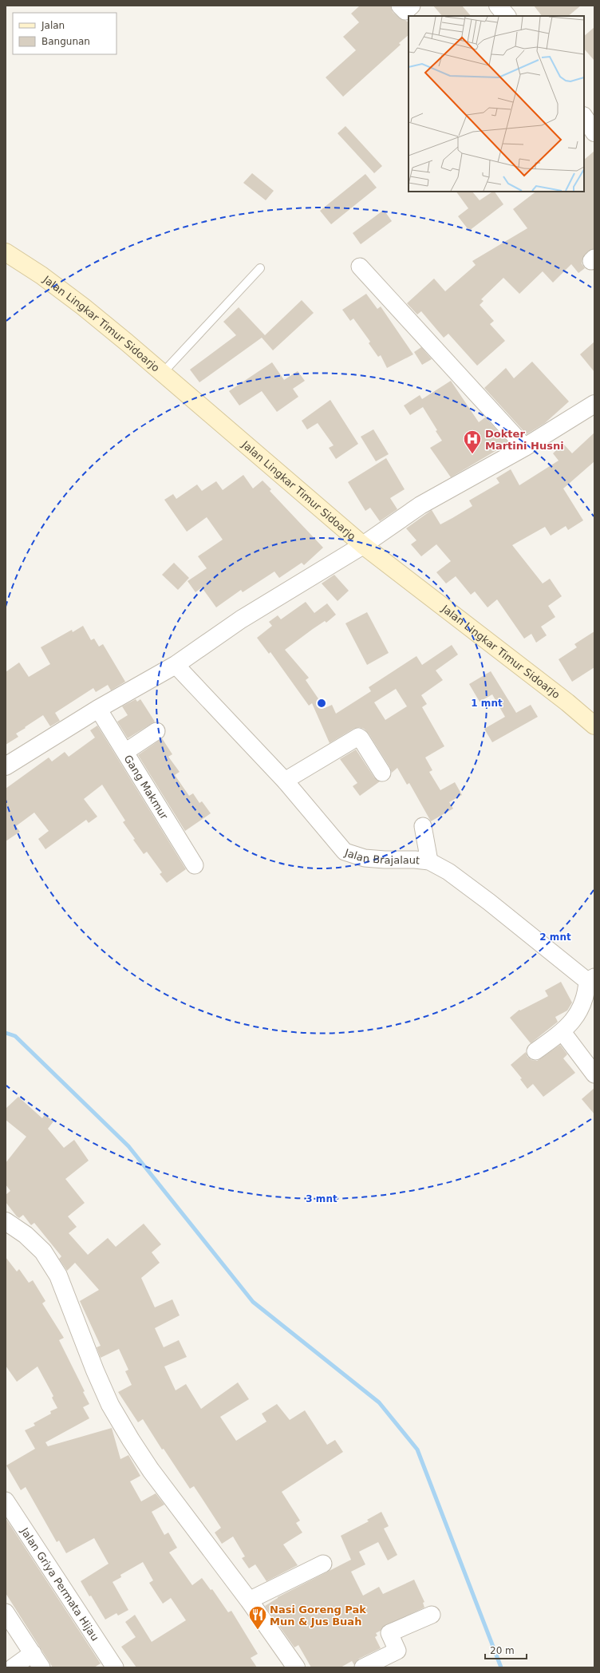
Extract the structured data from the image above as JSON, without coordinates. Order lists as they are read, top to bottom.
{
  "streets": {
    "main road": ["Jalan Lingkar Timur Sidoarjo"],
    "street": ["Gang Makmur", "Jalan Brajalaut", "Jalan Griya Permata Hijau"]
  },
  "places": {
    "hospital": ["Dokter Martini Husni"],
    "restaurant": ["Nasi Goreng Pak Mun & Jus Buah"]
  },
  "legend": ["Jalan", "Bangunan"],
  "scale_bar": "20 m",
  "rings": ["1 mnt", "2 mnt", "3 mnt"]
}
